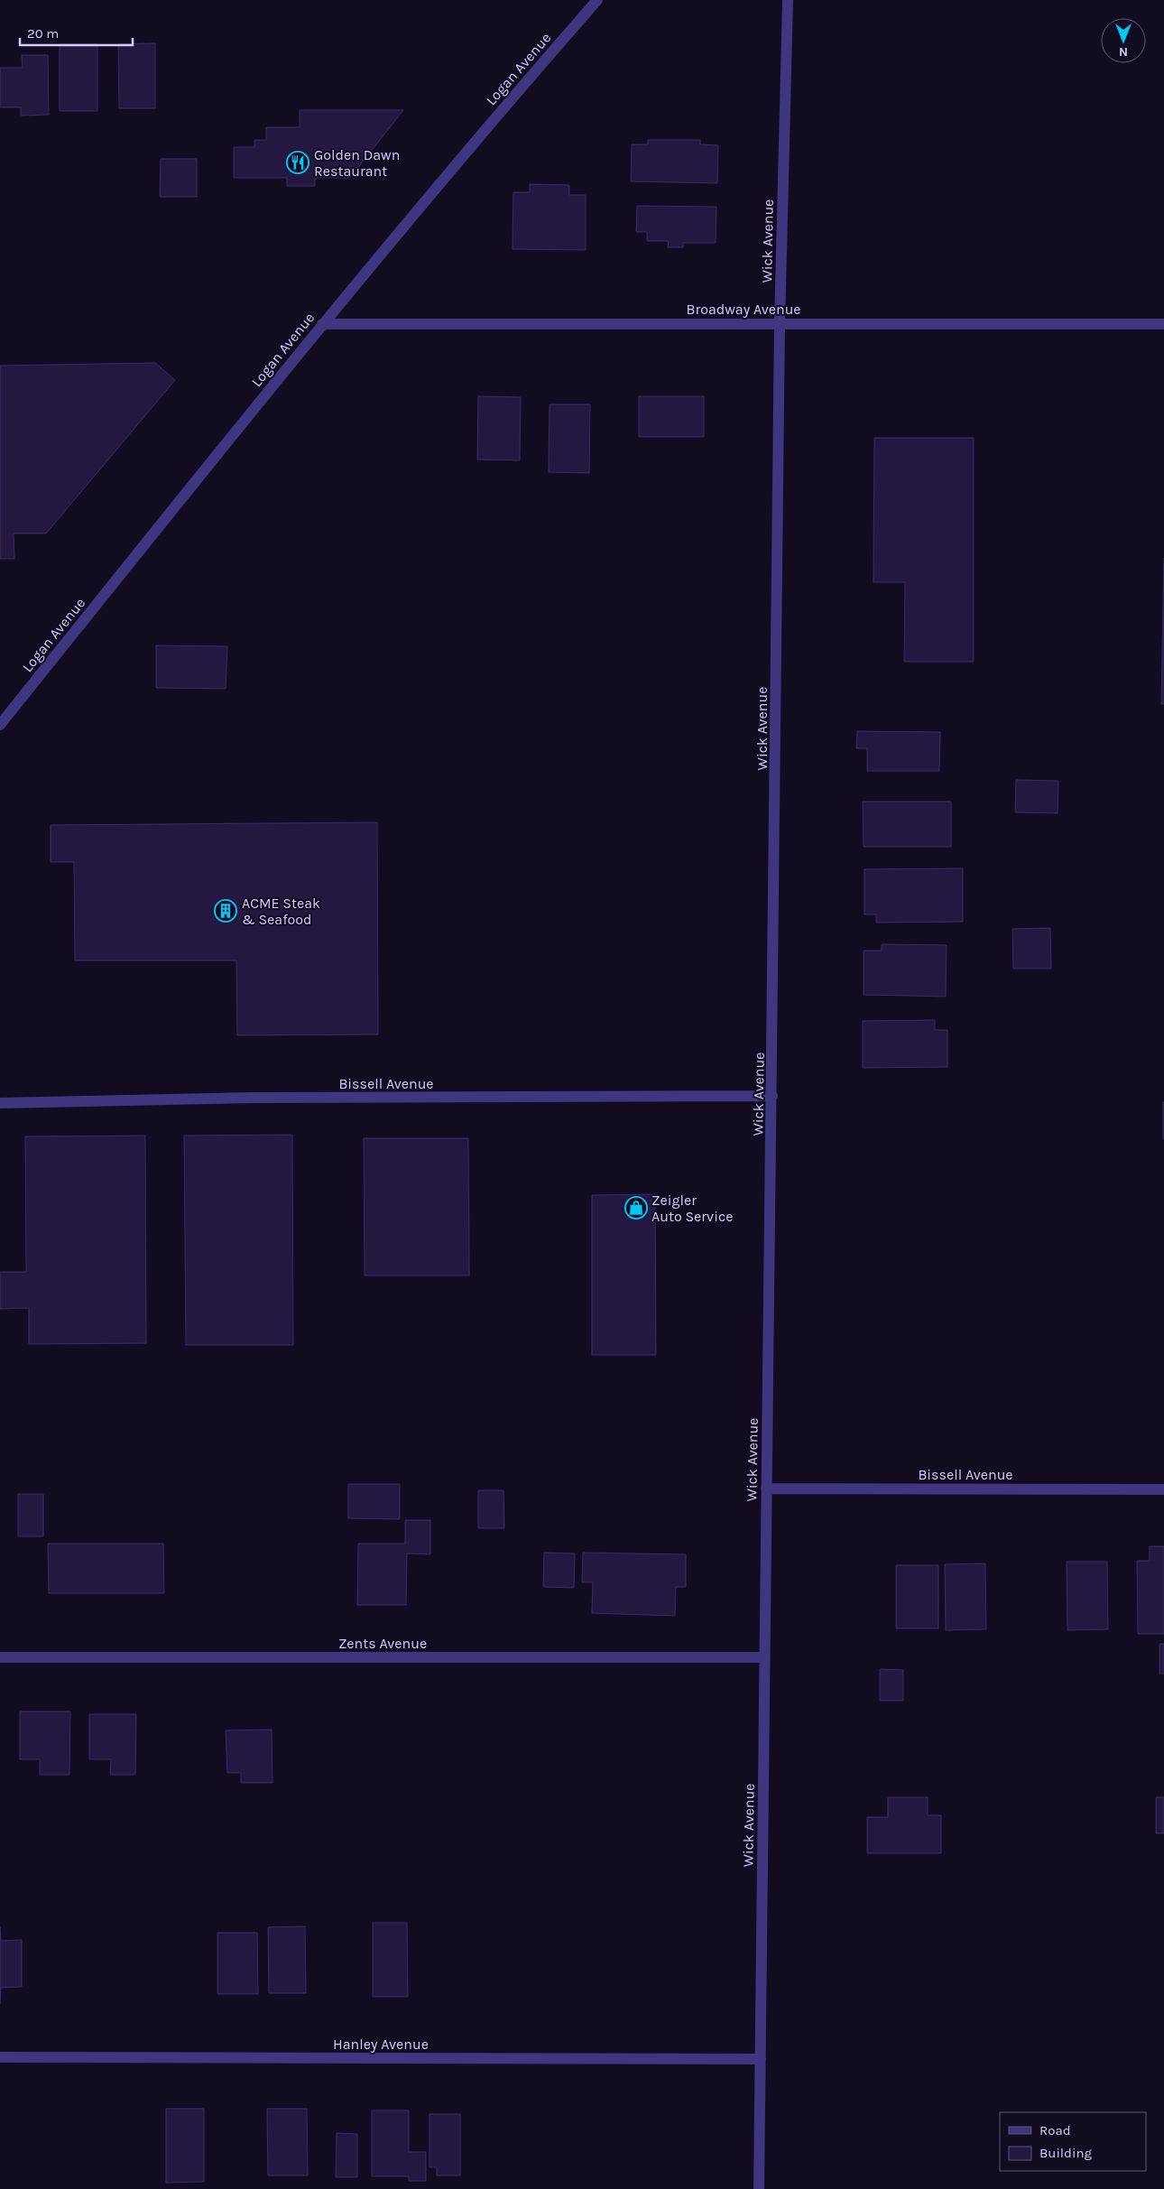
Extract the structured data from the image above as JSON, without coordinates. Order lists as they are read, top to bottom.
{
  "streets": {
    "street": [
      "Logan Avenue",
      "Wick Avenue",
      "Broadway Avenue",
      "Bissell Avenue",
      "Zents Avenue",
      "Hanley Avenue"
    ]
  },
  "crossings": [
    ["Logan Avenue", "Broadway Avenue"],
    ["Wick Avenue", "Broadway Avenue"],
    ["Wick Avenue", "Bissell Avenue"],
    ["Wick Avenue", "Zents Avenue"],
    ["Wick Avenue", "Hanley Avenue"]
  ],
  "places": {
    "restaurant": ["Golden Dawn Restaurant"],
    "building": ["ACME Steak & Seafood"],
    "shop": ["Zeigler Auto Service"]
  },
  "legend": ["Road", "Building"],
  "scale_bar": "20 m",
  "north": "bottom"
}
